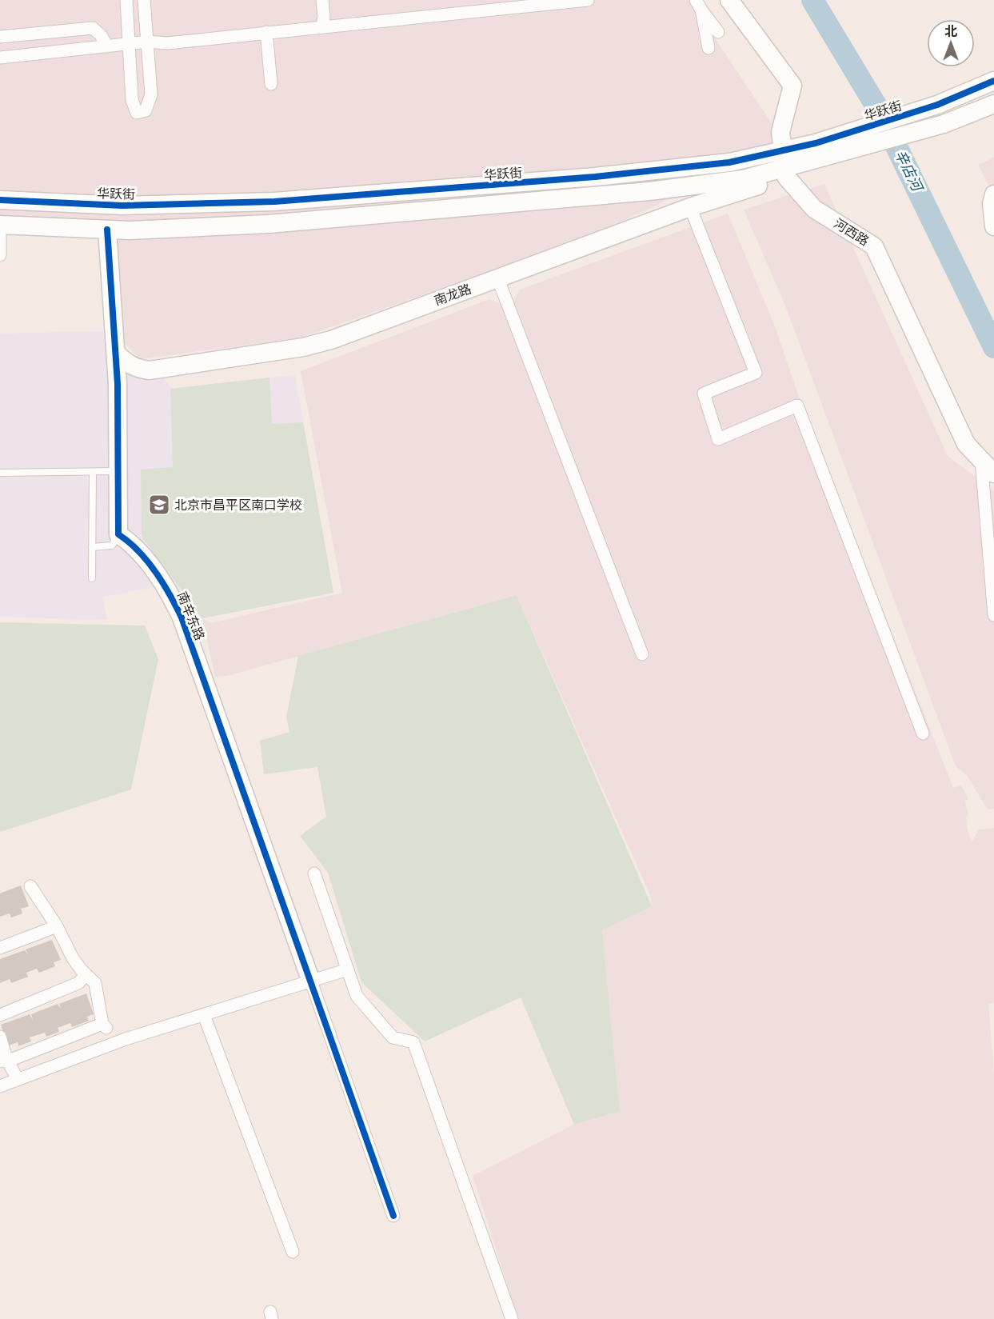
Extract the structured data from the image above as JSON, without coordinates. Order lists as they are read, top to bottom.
{
  "streets": {
    "street": [
      "华跃街",
      "河西路",
      "南龙路",
      "南辛东路"
    ]
  },
  "crossings": [
    ["华跃街", "河西路"],
    ["华跃街", "南龙路"],
    ["河西路", "南龙路"]
  ],
  "water": ["辛店河"],
  "places": {
    "school or university": ["北京市昌平区南口学校"]
  },
  "north": "top"
}
